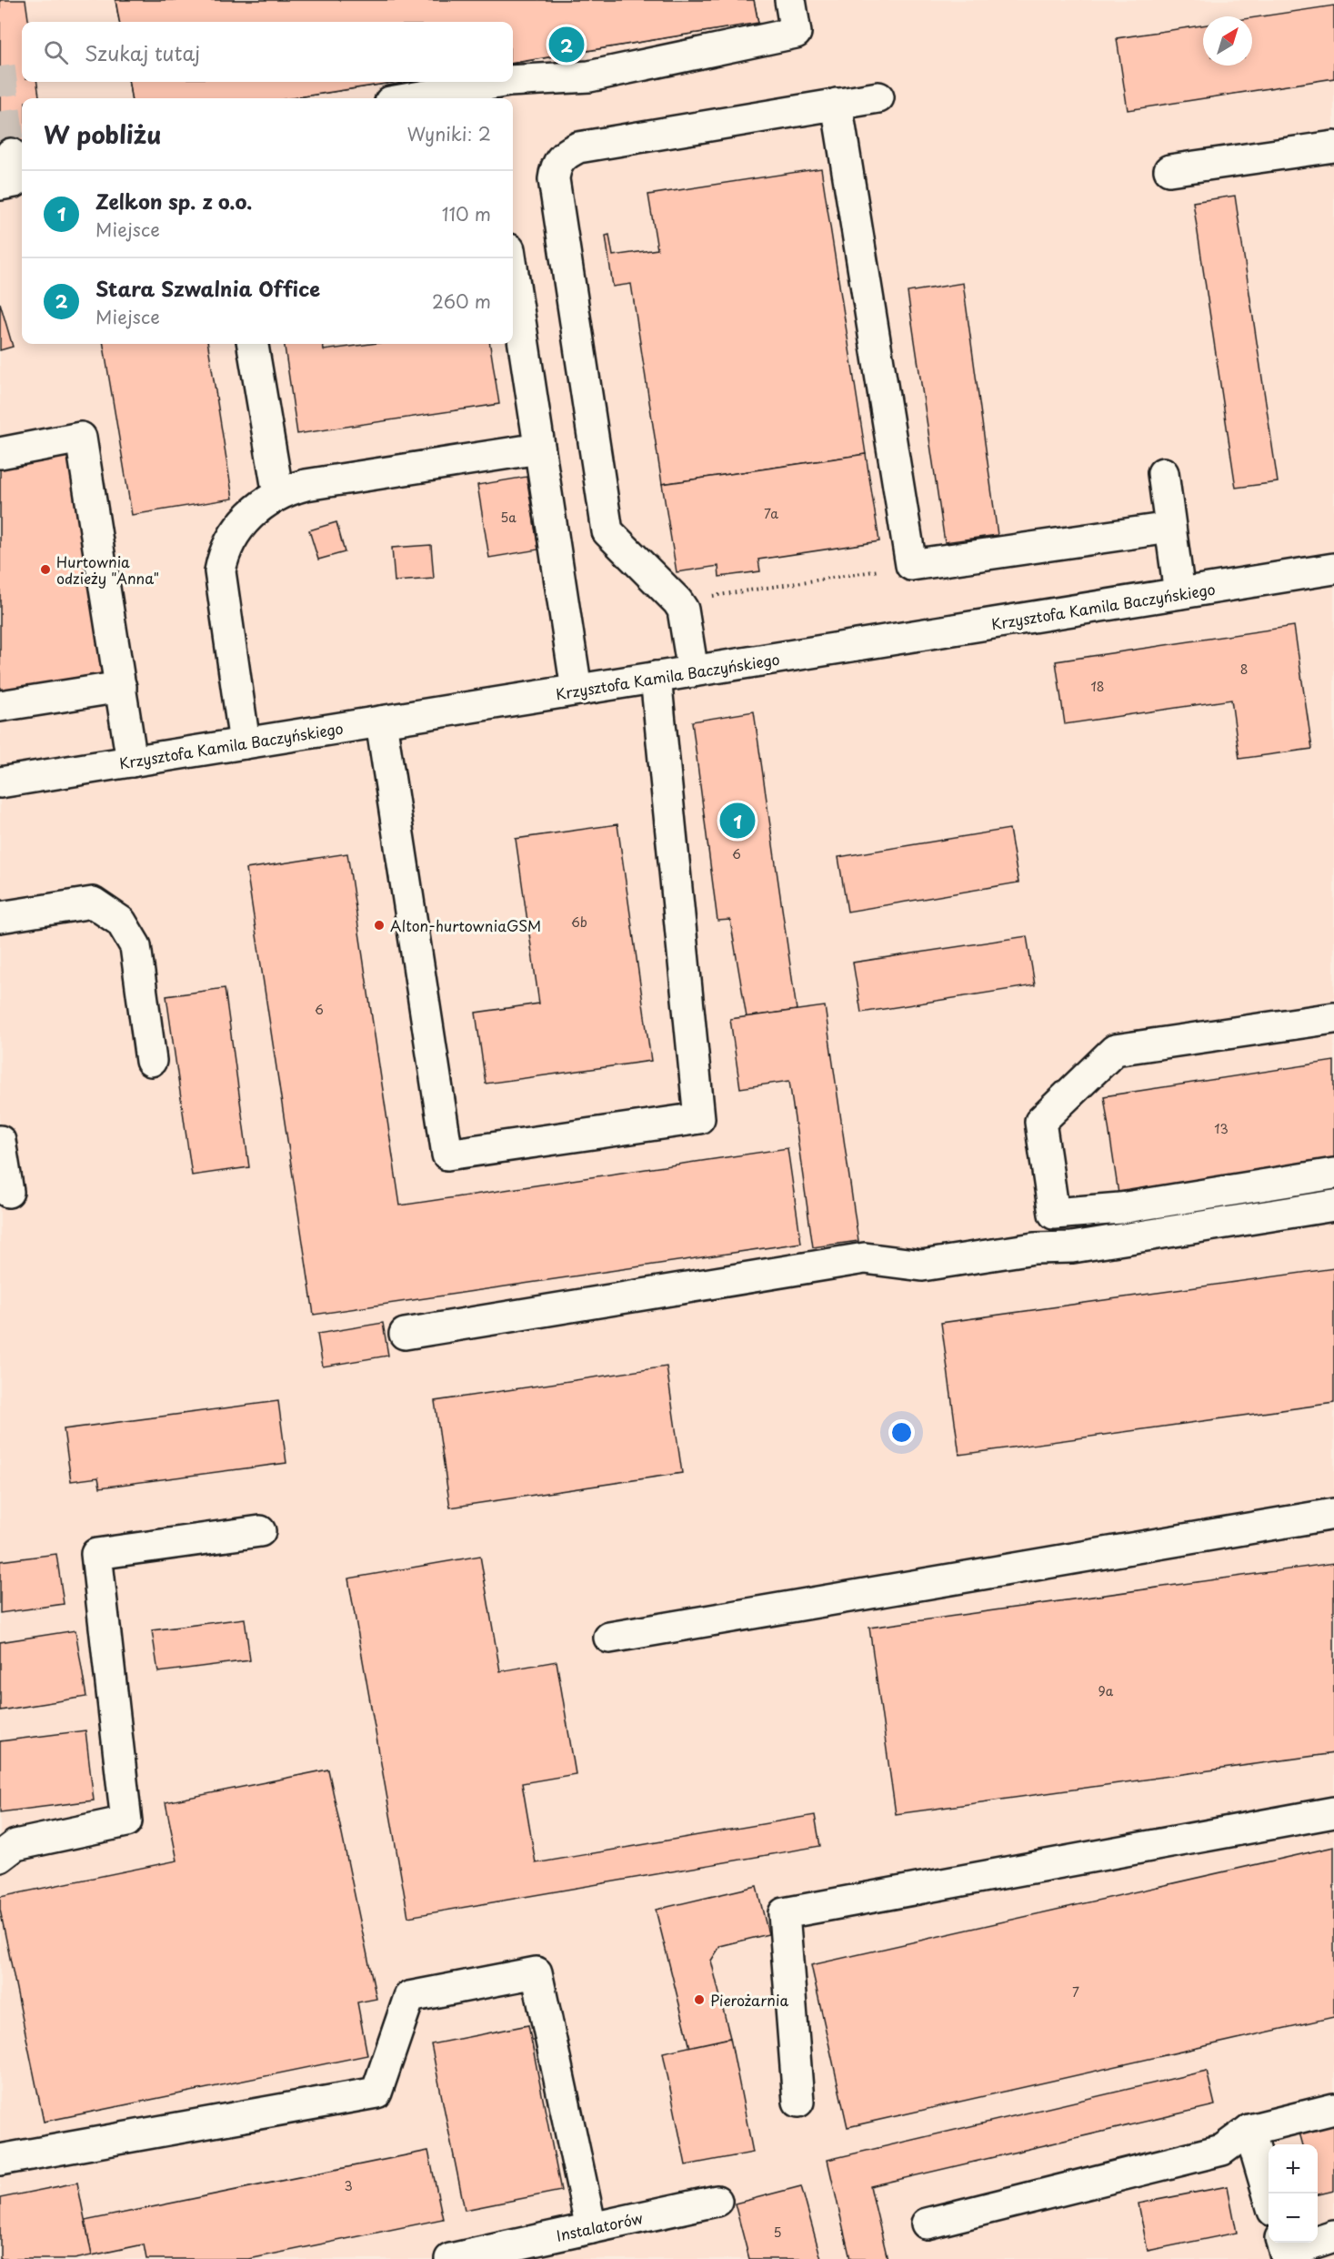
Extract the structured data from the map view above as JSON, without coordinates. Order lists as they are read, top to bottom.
{
  "streets": {
    "street": ["Krzysztofa Kamila Baczyńskiego", "Instalatorów"]
  },
  "places": ["Hurtownia odzieży \"Anna\"", "Alton-hurtowniaGSM", "Pierożarnia"],
  "house_numbers": [
    "7a",
    "5a",
    "8",
    "18",
    "6",
    "6b",
    "6",
    "13",
    "9a",
    "7",
    "3",
    "5"
  ],
  "north": "top right",
  "page": {
    "search": "Szukaj tutaj",
    "pins": ["2", "1"],
    "heading": ["W pobliżu", "Wyniki: 2"],
    "list": [
      {
        "mark": "1",
        "name": "Zelkon sp. z o.o.",
        "note": "Miejsce",
        "value": "110 m"
      },
      {
        "mark": "2",
        "name": "Stara Szwalnia Office",
        "note": "Miejsce",
        "value": "260 m"
      }
    ],
    "map_buttons": ["+", "−"]
  }
}
